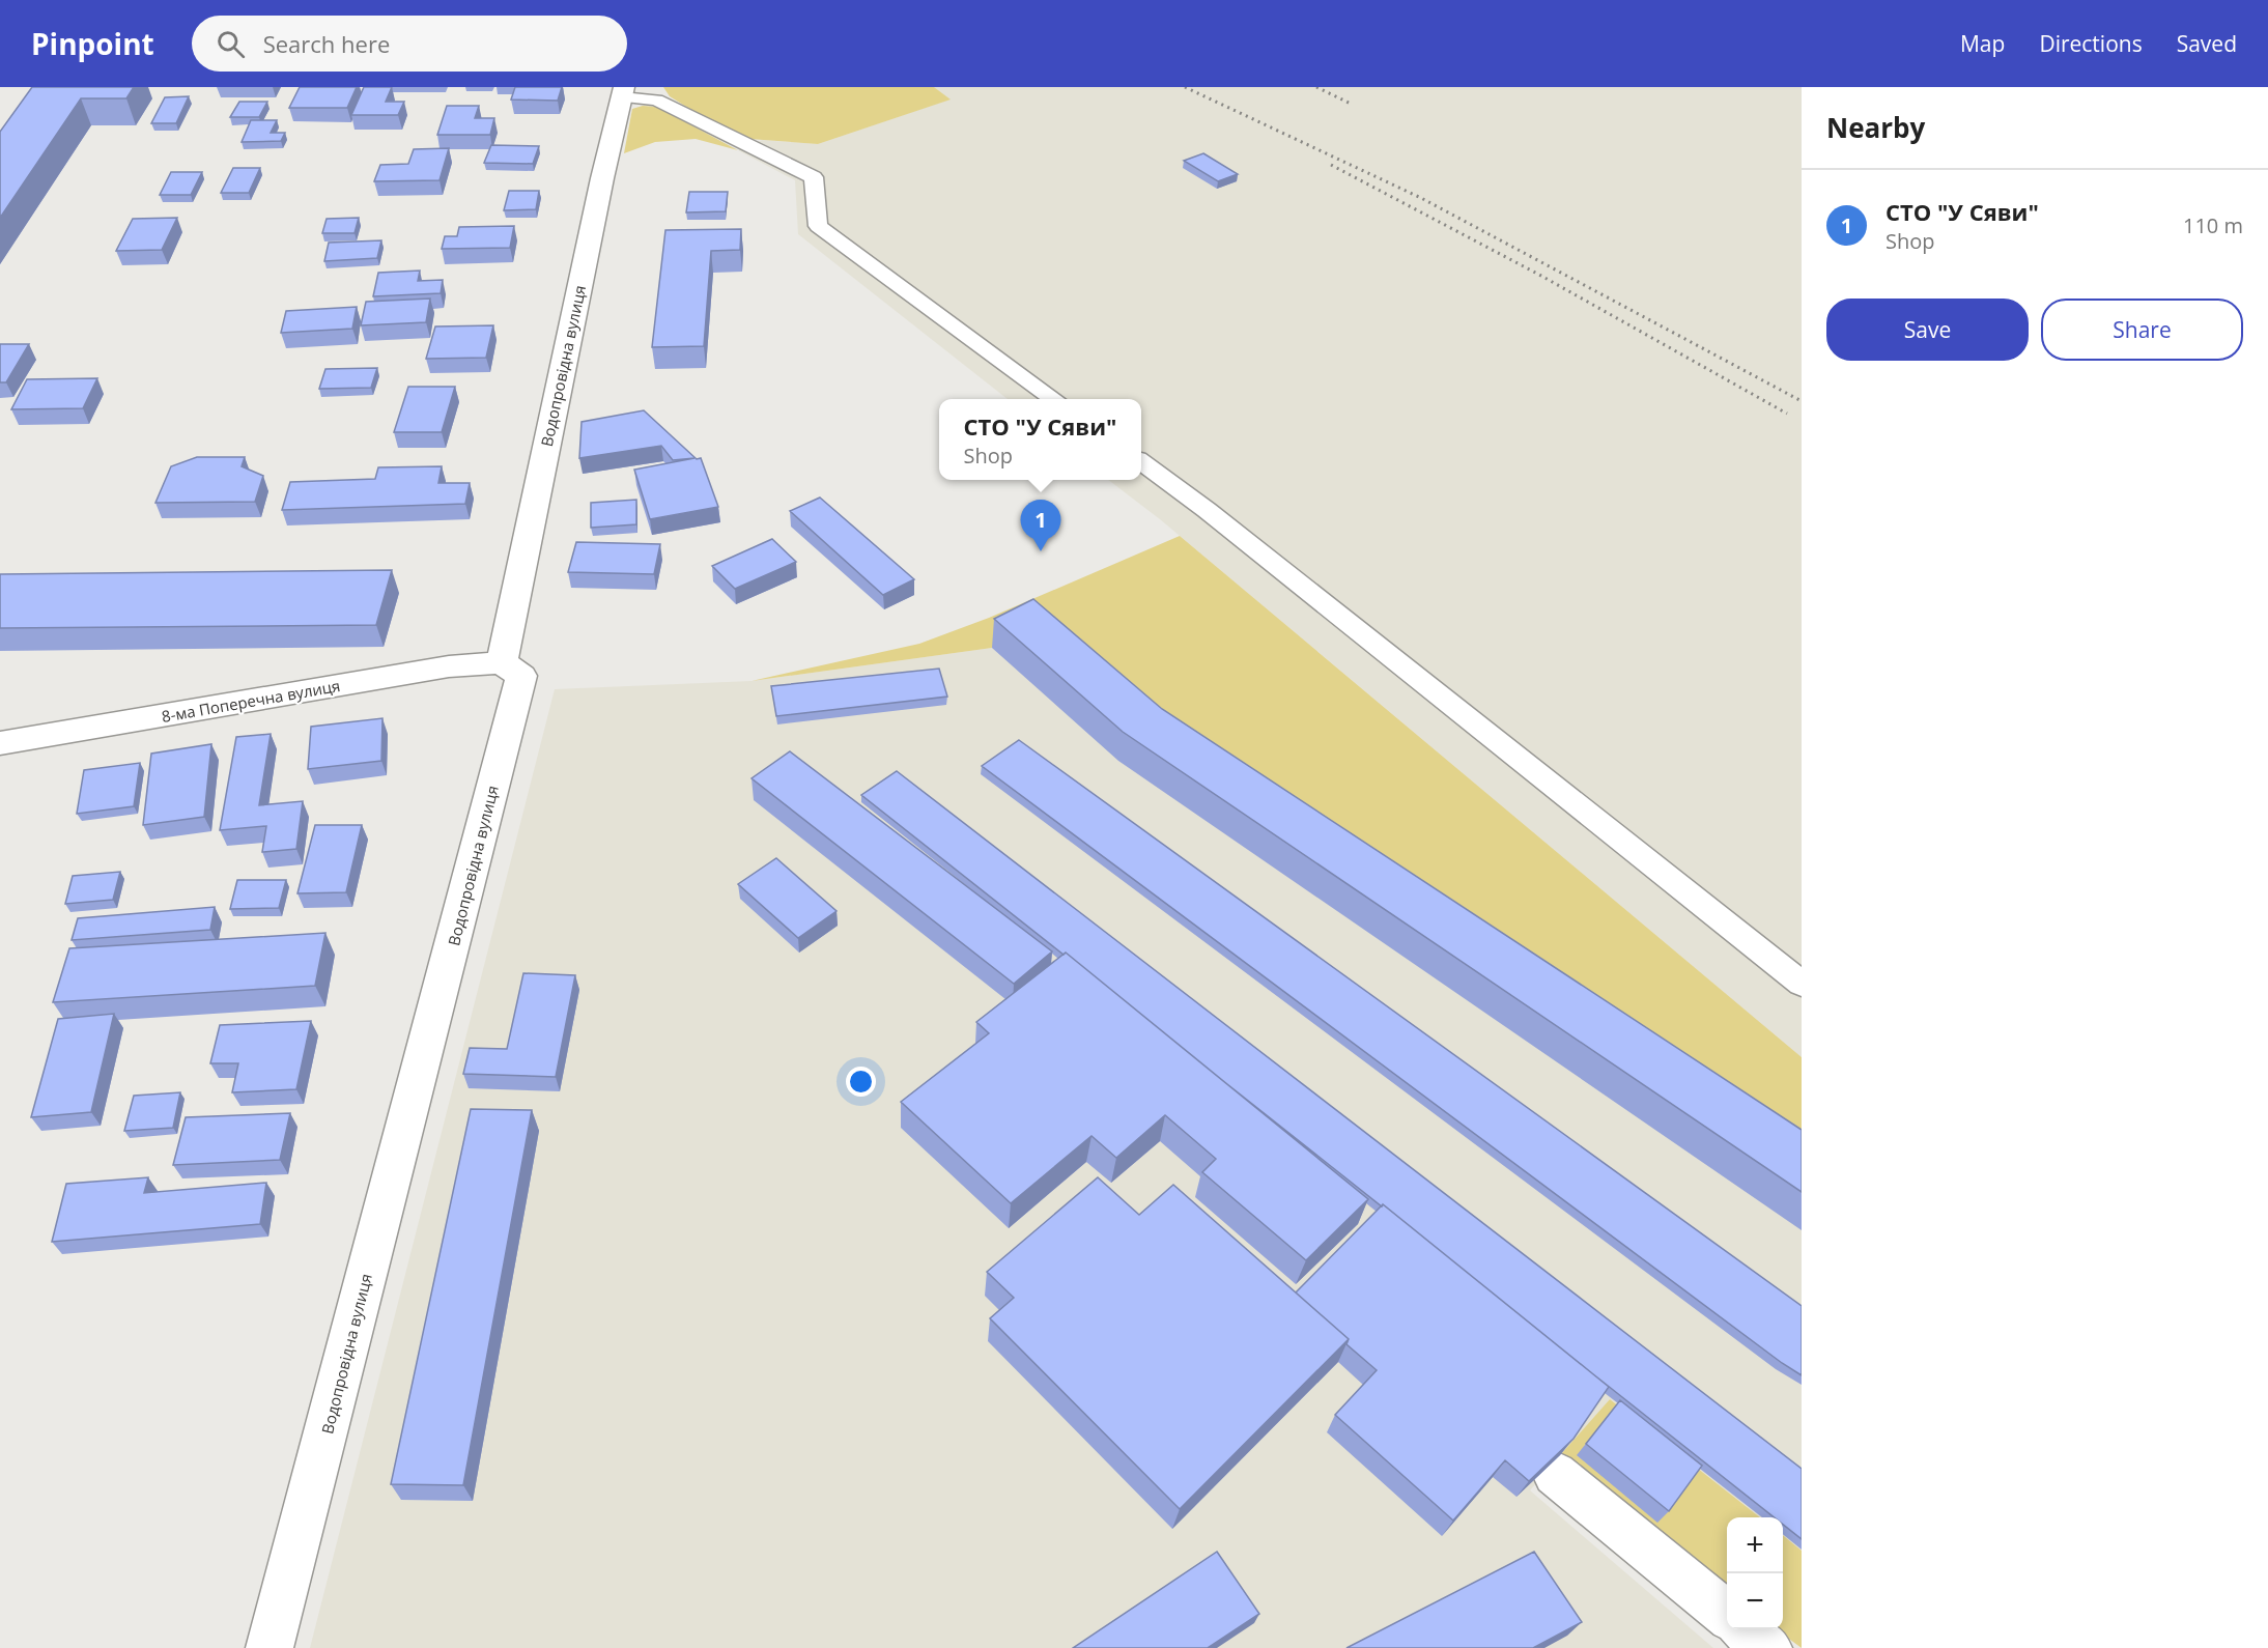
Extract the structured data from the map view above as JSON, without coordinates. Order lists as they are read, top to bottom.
{
  "streets": {
    "street": ["Водопровідна вулиця", "8-ма Поперечна вулиця"]
  },
  "crossings": [
    ["Водопровідна вулиця", "8-ма Поперечна вулиця"]
  ],
  "page": {
    "header": "Pinpoint",
    "search": "Search here",
    "nav": ["Map", "Directions", "Saved"],
    "heading": "Nearby",
    "list": [
      {
        "mark": "1",
        "name": "СТО \"У Сяви\"",
        "note": "Shop",
        "value": "110 m"
      }
    ],
    "buttons": ["Save", "Share"],
    "popup": ["СТО \"У Сяви\"", "Shop"],
    "pins": "1",
    "map_buttons": ["+", "−"]
  }
}
